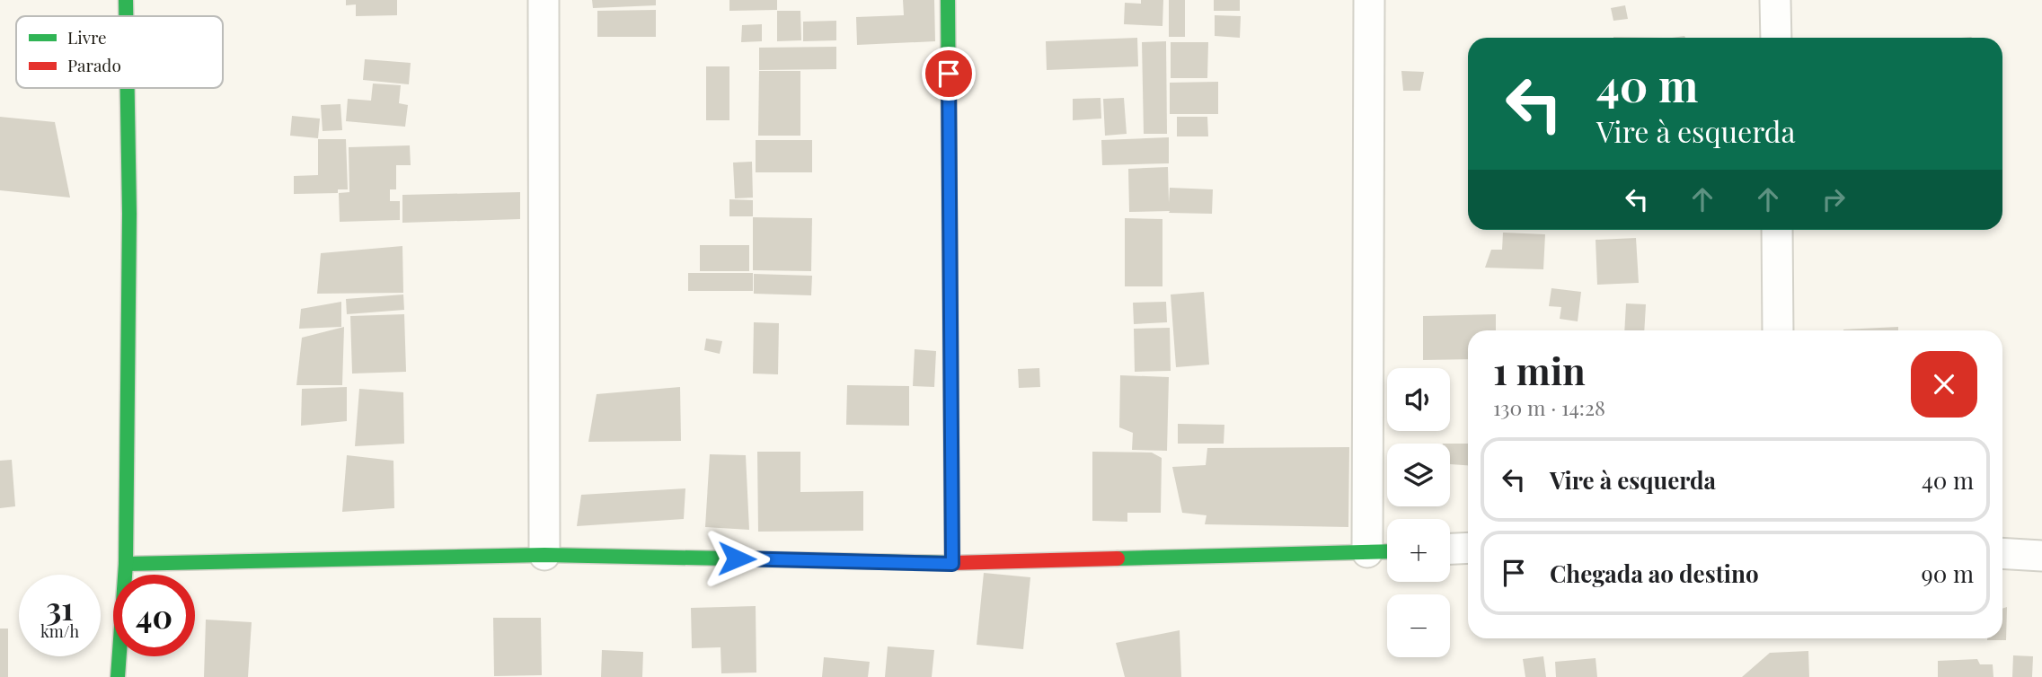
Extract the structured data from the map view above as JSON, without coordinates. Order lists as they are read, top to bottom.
{
  "legend": ["Livre", "Parado"],
  "page": {
    "turn": ["40 m", "Vire à esquerda"],
    "heading": ["1 min", "130 m · 14:28"],
    "map_buttons": ["+", "−"],
    "list": [
      {
        "name": "Vire à esquerda",
        "value": "40 m"
      },
      {
        "name": "Chegada ao destino",
        "value": "90 m"
      }
    ],
    "speed": "31 km/h",
    "limit": "40"
  }
}
